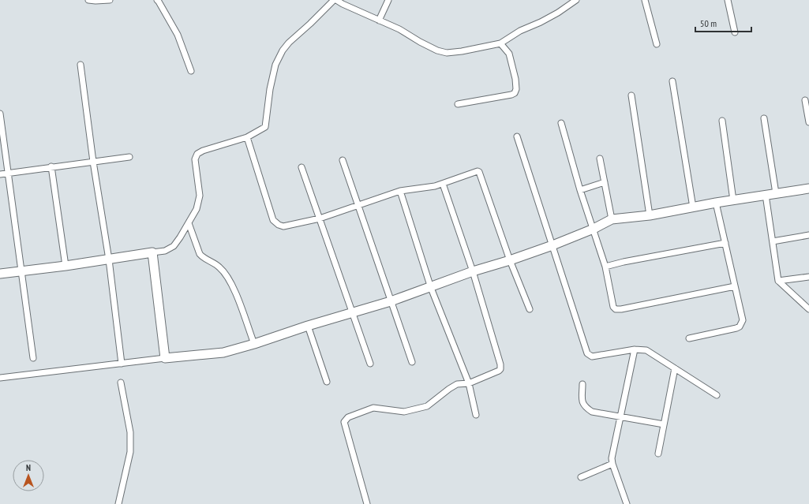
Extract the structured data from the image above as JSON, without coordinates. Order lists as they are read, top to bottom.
{
  "scale_bar": "50 m",
  "north": "top"
}
